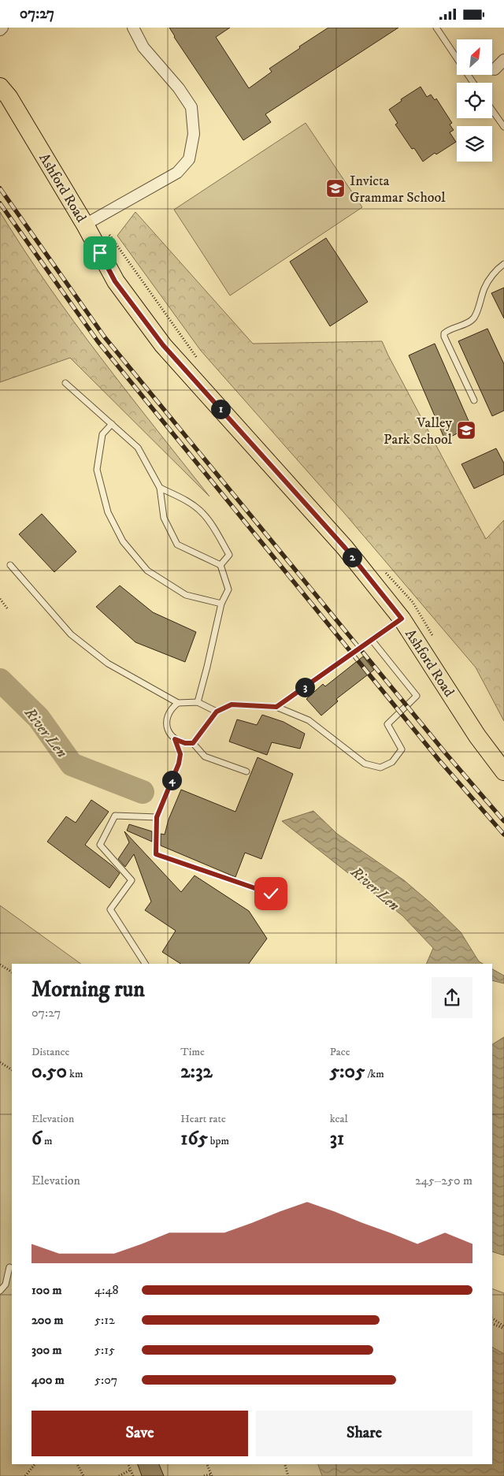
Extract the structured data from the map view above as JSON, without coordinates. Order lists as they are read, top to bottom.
{
  "streets": {
    "main road": ["Ashford Road"]
  },
  "water": ["River Len"],
  "places": {
    "school or university": ["Invicta Grammar School", "Valley Park School"]
  },
  "north": "top right",
  "page": {
    "status": "07:27",
    "pins": [
      "1",
      "2",
      "3",
      "4"
    ],
    "heading": ["Morning run", "07:27"],
    "stats": [
      ["Distance", "0.50 km"],
      ["Time", "2:32"],
      ["Pace", "5:05 /km"],
      ["Elevation", "6 m"],
      ["Heart rate", "165 bpm"],
      ["kcal", "31"]
    ],
    "chart": ["Elevation", "245–250 m"],
    "list": [
      {
        "name": "100 m",
        "note": "4:48"
      },
      {
        "name": "200 m",
        "note": "5:12"
      },
      {
        "name": "300 m",
        "note": "5:15"
      },
      {
        "name": "400 m",
        "note": "5:07"
      }
    ],
    "buttons": ["Save", "Share"]
  }
}
